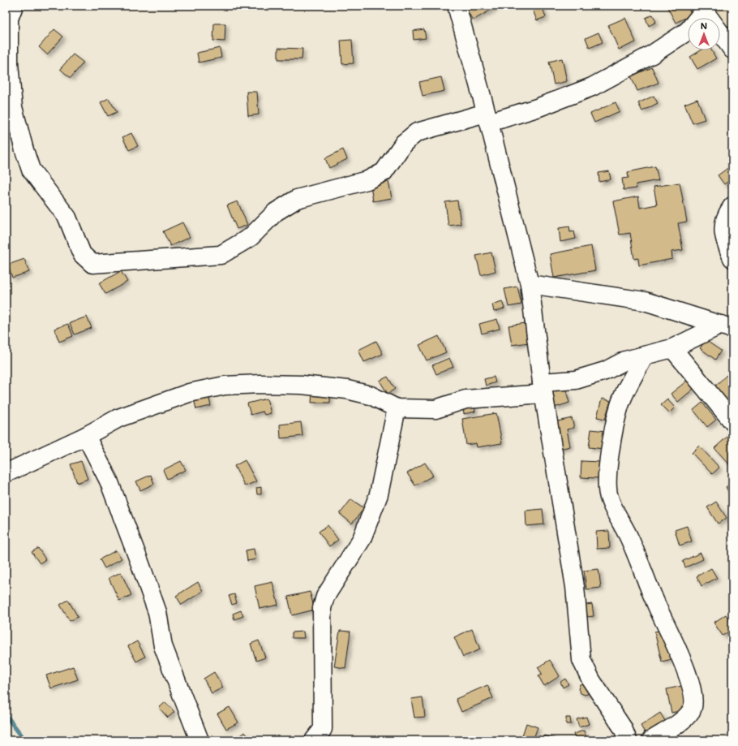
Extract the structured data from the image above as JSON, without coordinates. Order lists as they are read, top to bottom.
{
  "north": "top"
}
